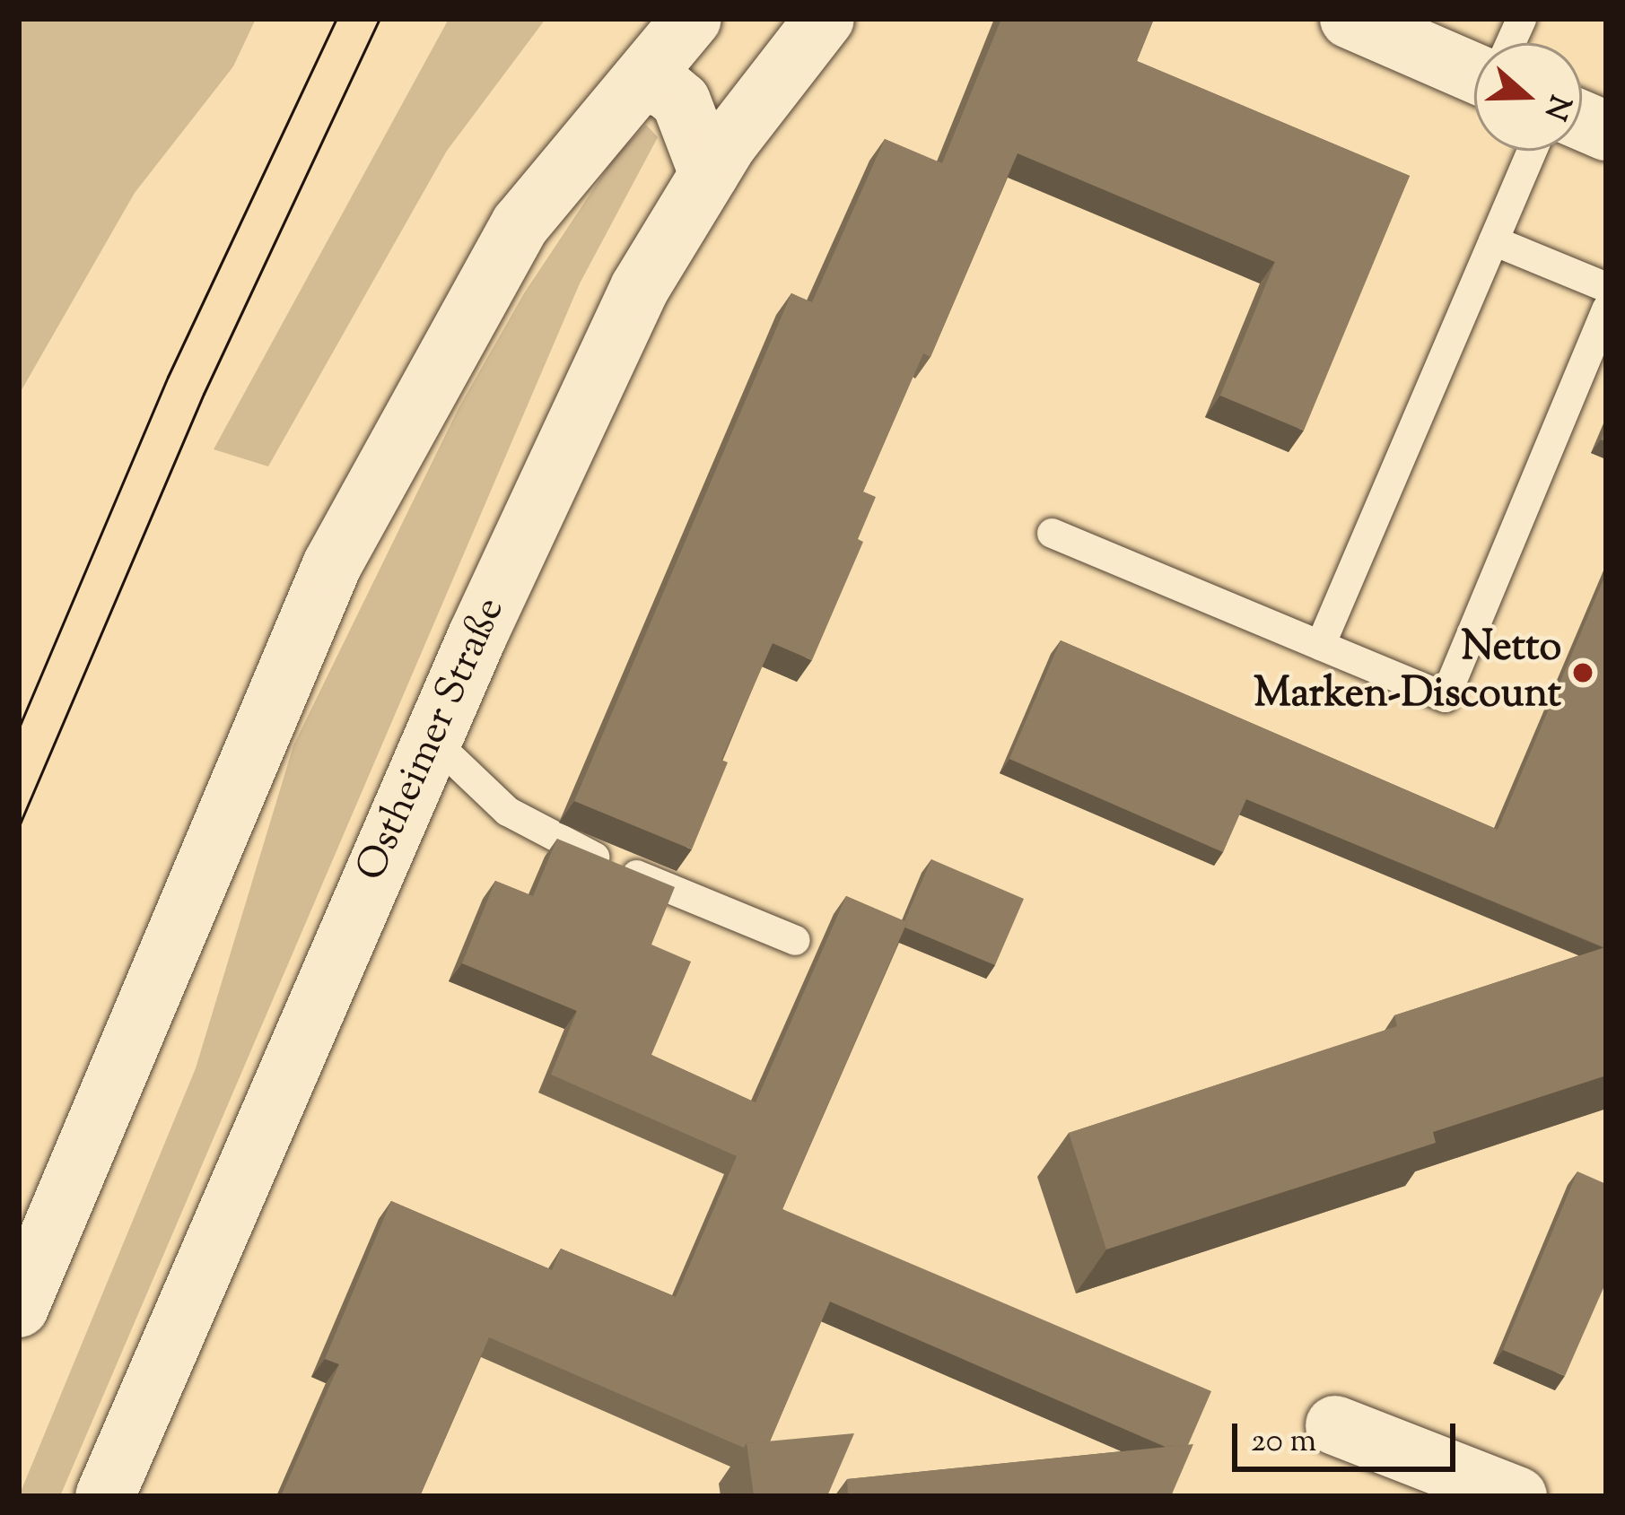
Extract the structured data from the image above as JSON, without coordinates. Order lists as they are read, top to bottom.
{
  "streets": {
    "main road": ["Ostheimer Straße"]
  },
  "places": ["Netto Marken-Discount"],
  "scale_bar": "20 m",
  "north": "right"
}
